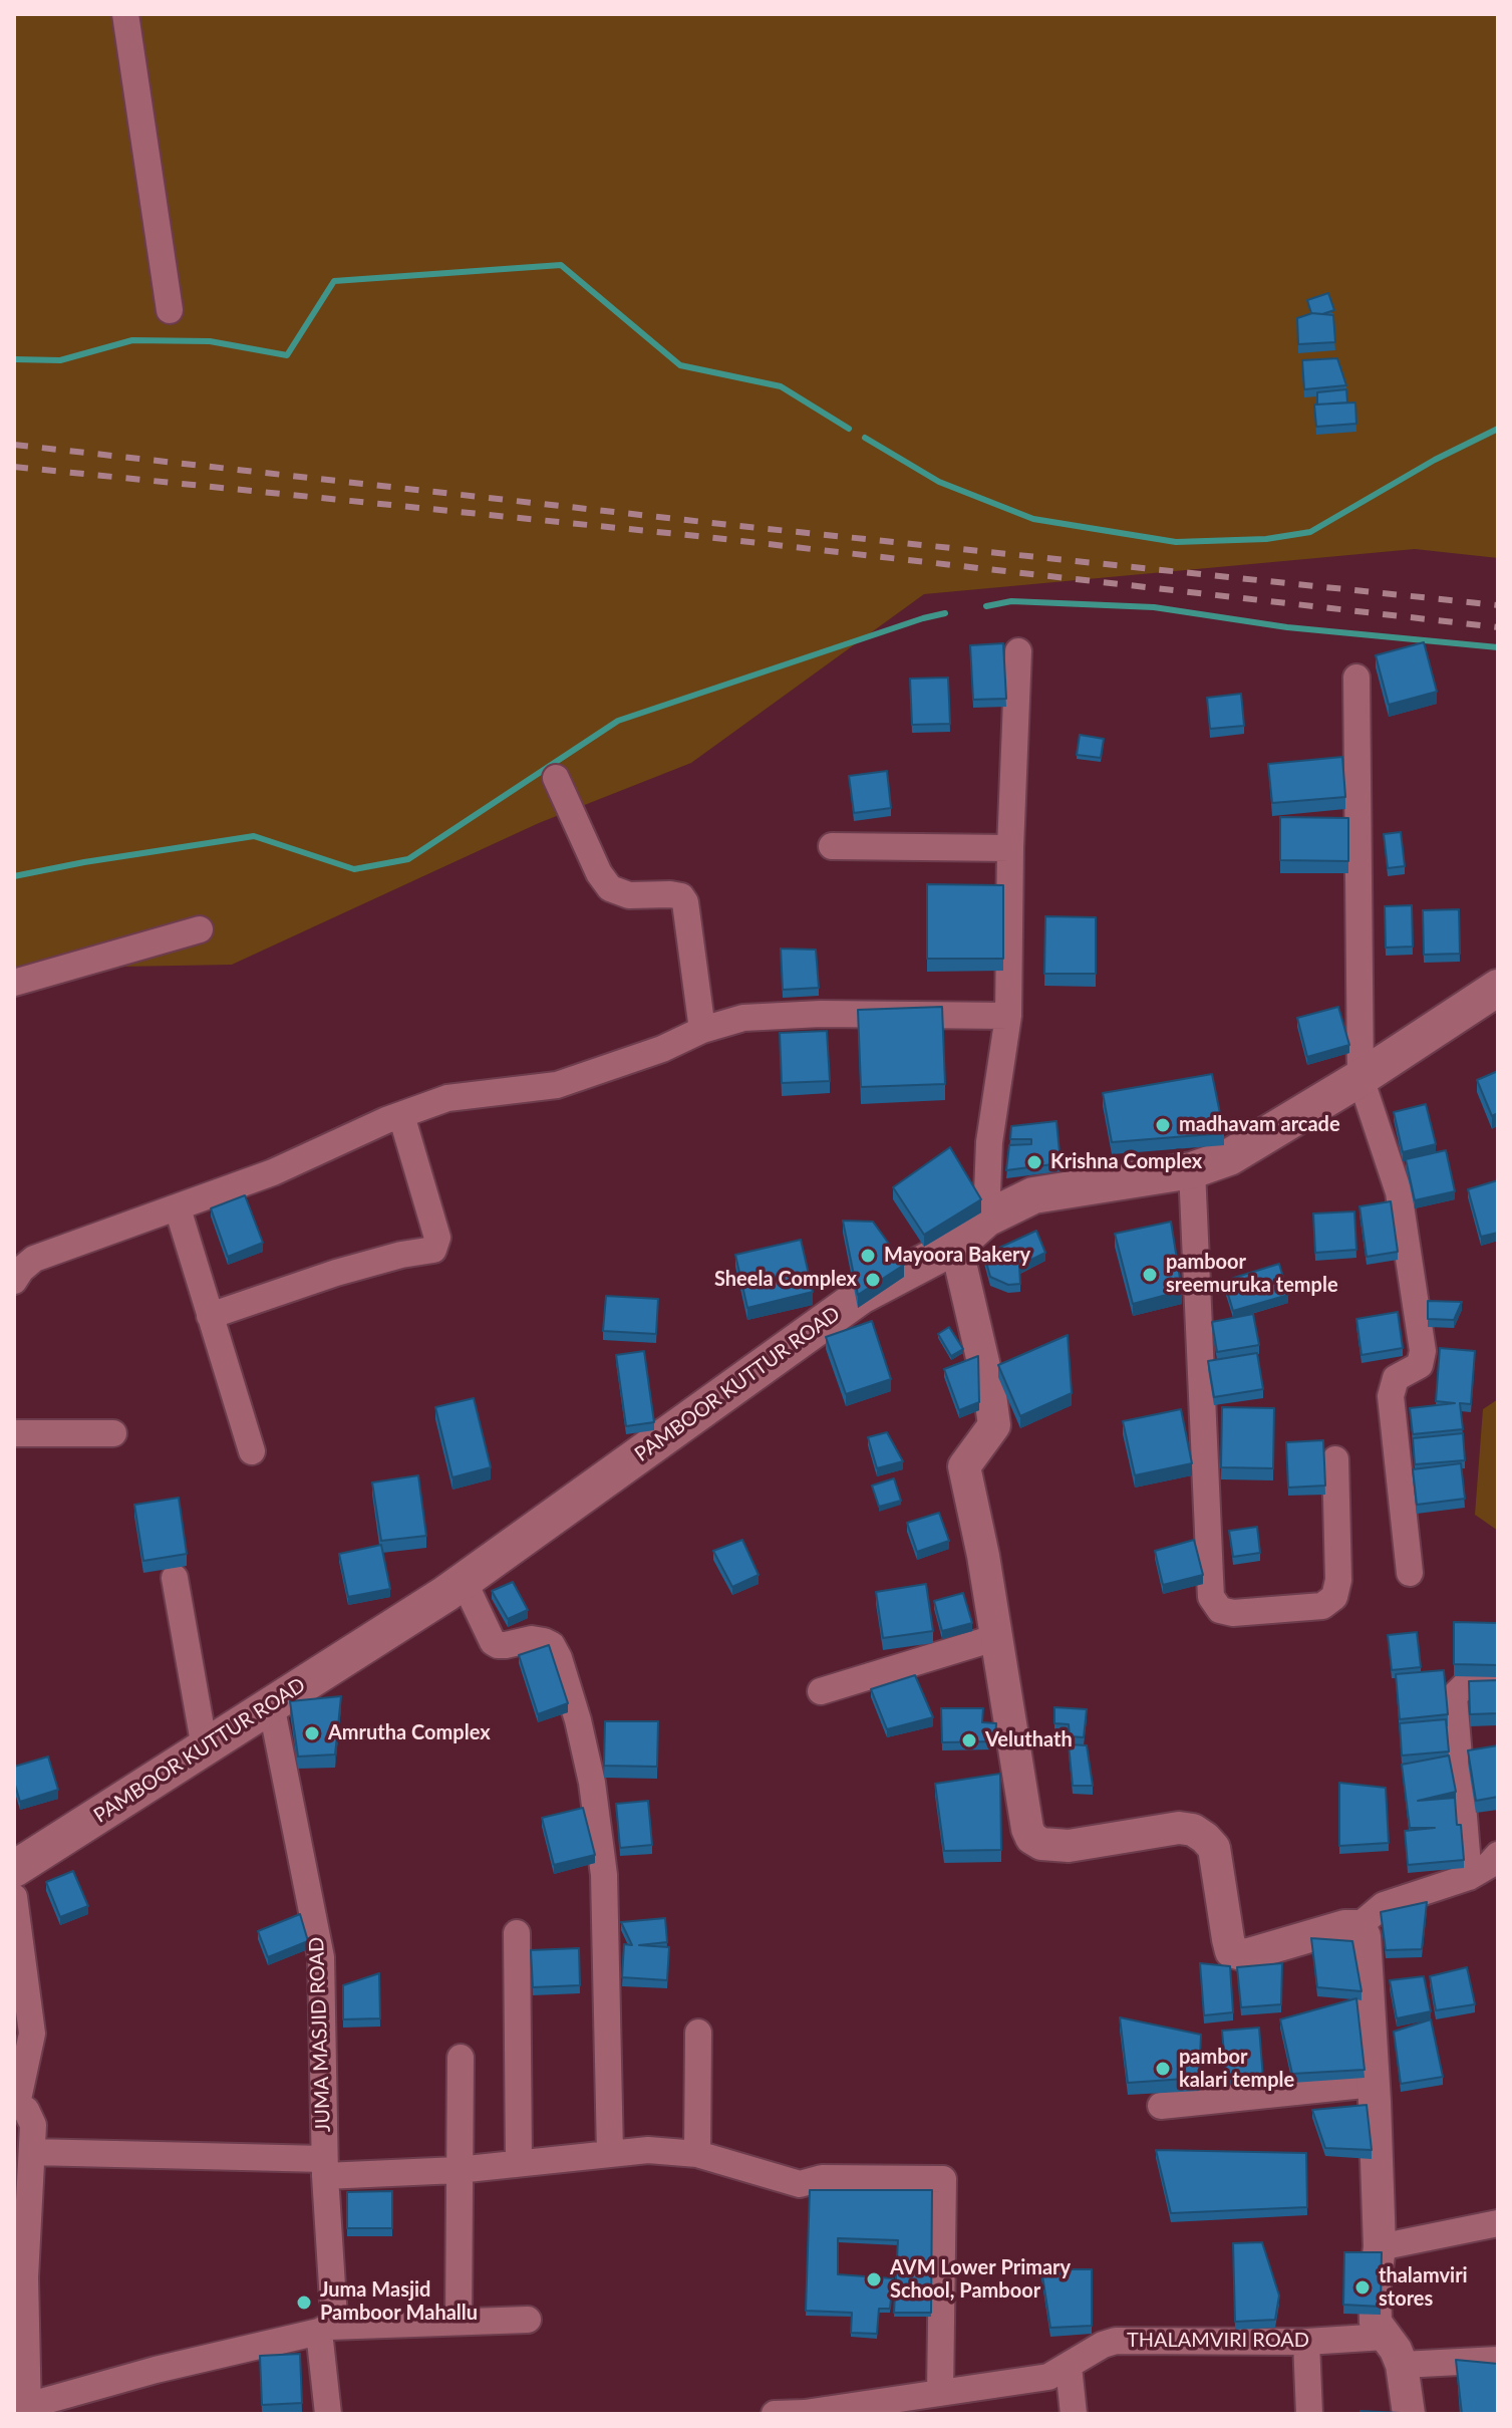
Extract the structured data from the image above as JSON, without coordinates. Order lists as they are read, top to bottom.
{
  "streets": {
    "main road": ["PAMBOOR KUTTUR ROAD"],
    "street": ["JUMA MASJID ROAD", "THALAMVIRI ROAD"]
  },
  "crossings": [
    ["PAMBOOR KUTTUR ROAD", "JUMA MASJID ROAD"]
  ],
  "places": [
    "madhavam arcade",
    "Krishna Complex",
    "Mayoora Bakery",
    "pamboor sreemuruka temple",
    "Sheela Complex",
    "Amrutha Complex",
    "Veluthath",
    "pambor kalari temple",
    "AVM Lower Primary School, Pamboor",
    "thalamviri stores",
    "Juma Masjid Pamboor Mahallu"
  ]
}
